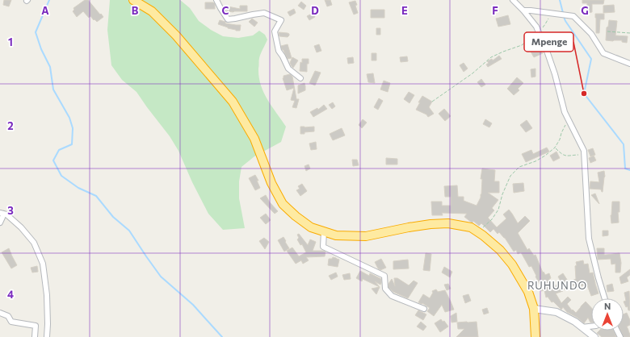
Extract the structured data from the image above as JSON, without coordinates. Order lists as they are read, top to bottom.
{
  "districts": ["RUHUNDO"],
  "places": ["Mpenge"],
  "north": "top",
  "grid": {
    "columns": [
      "A",
      "B",
      "C",
      "D",
      "E",
      "F",
      "G"
    ],
    "rows": [
      "1",
      "2",
      "3",
      "4"
    ]
  }
}
